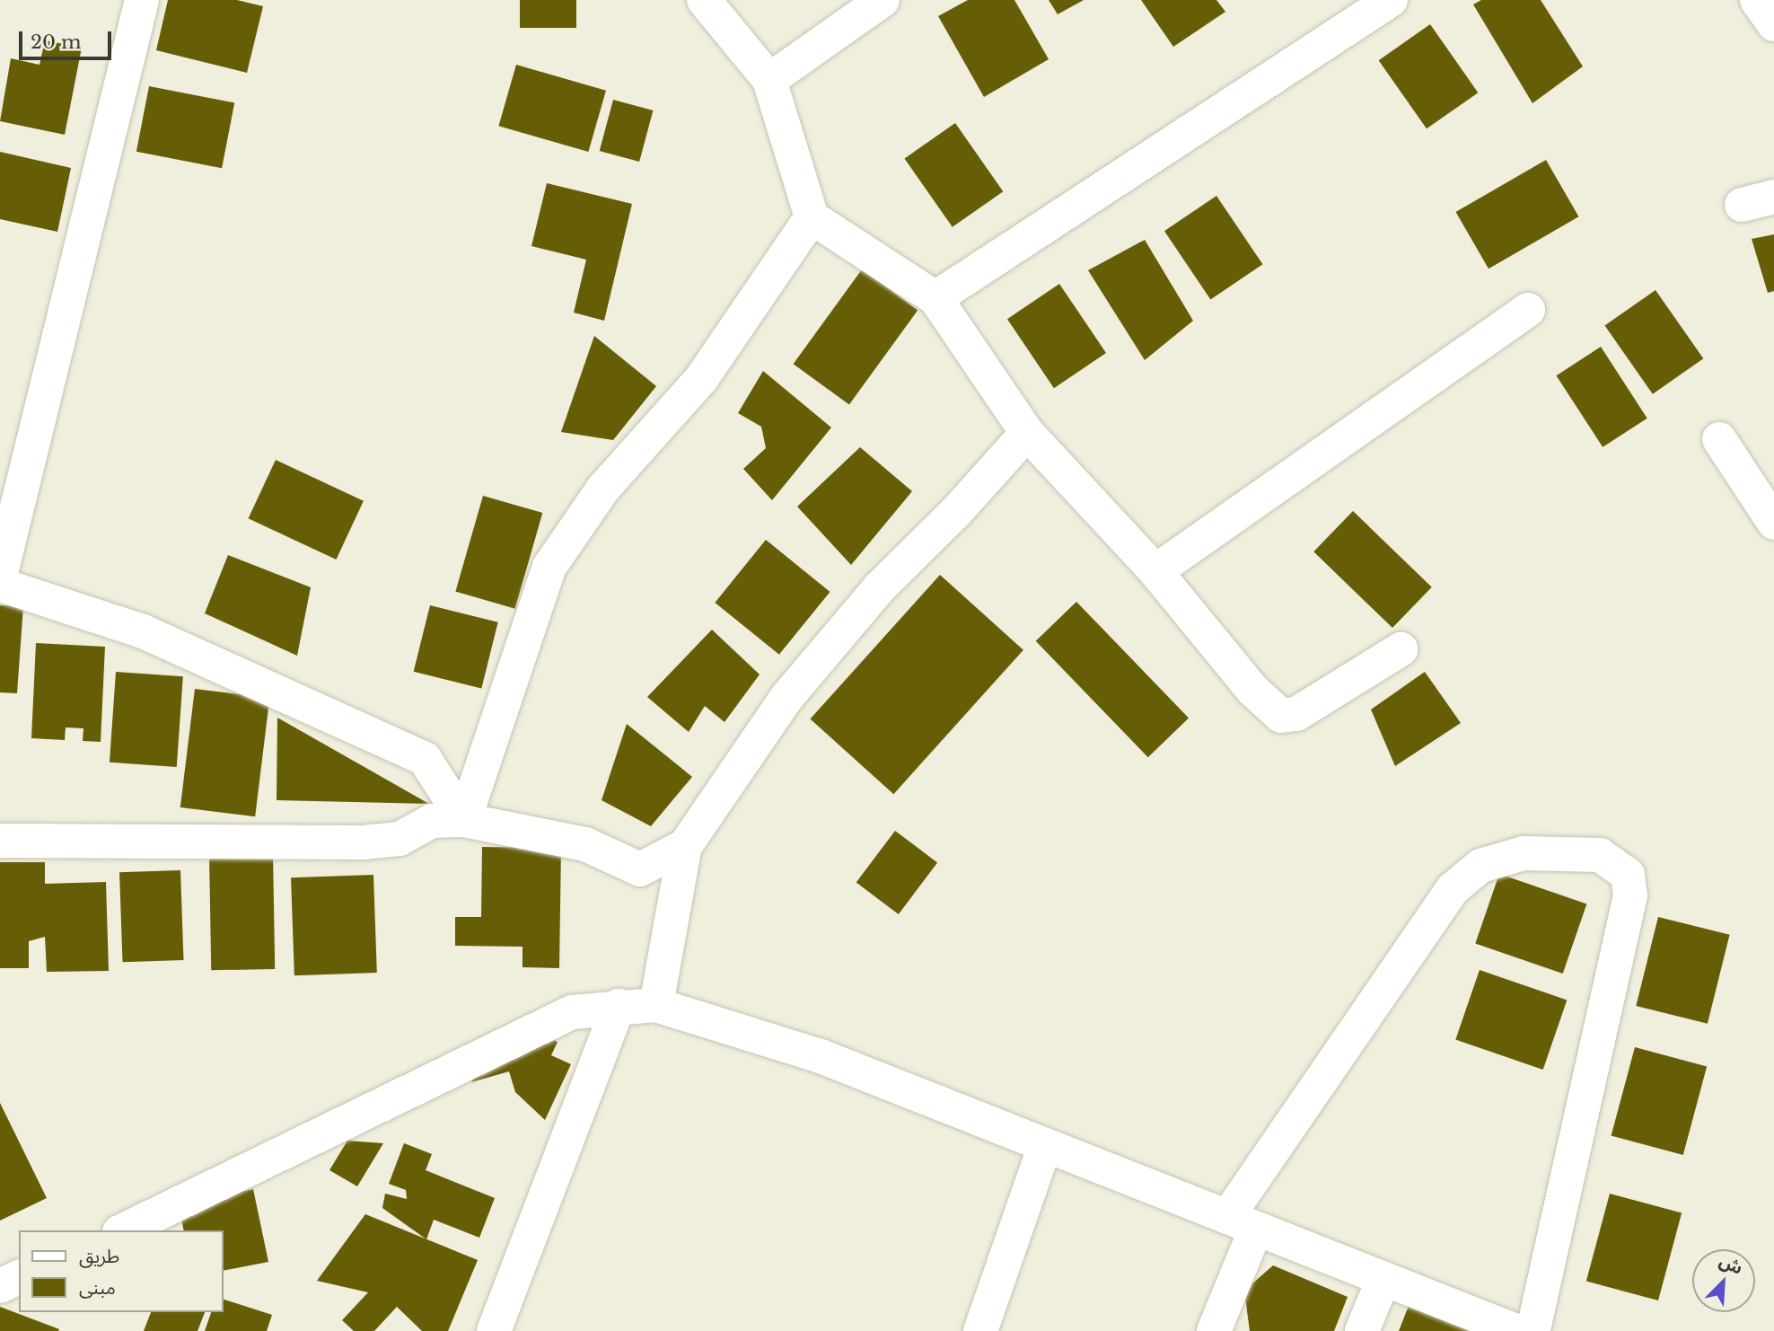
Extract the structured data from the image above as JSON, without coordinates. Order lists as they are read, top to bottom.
{
  "legend": ["طريق", "مبنى"],
  "scale_bar": "20 m",
  "north": "top right"
}
